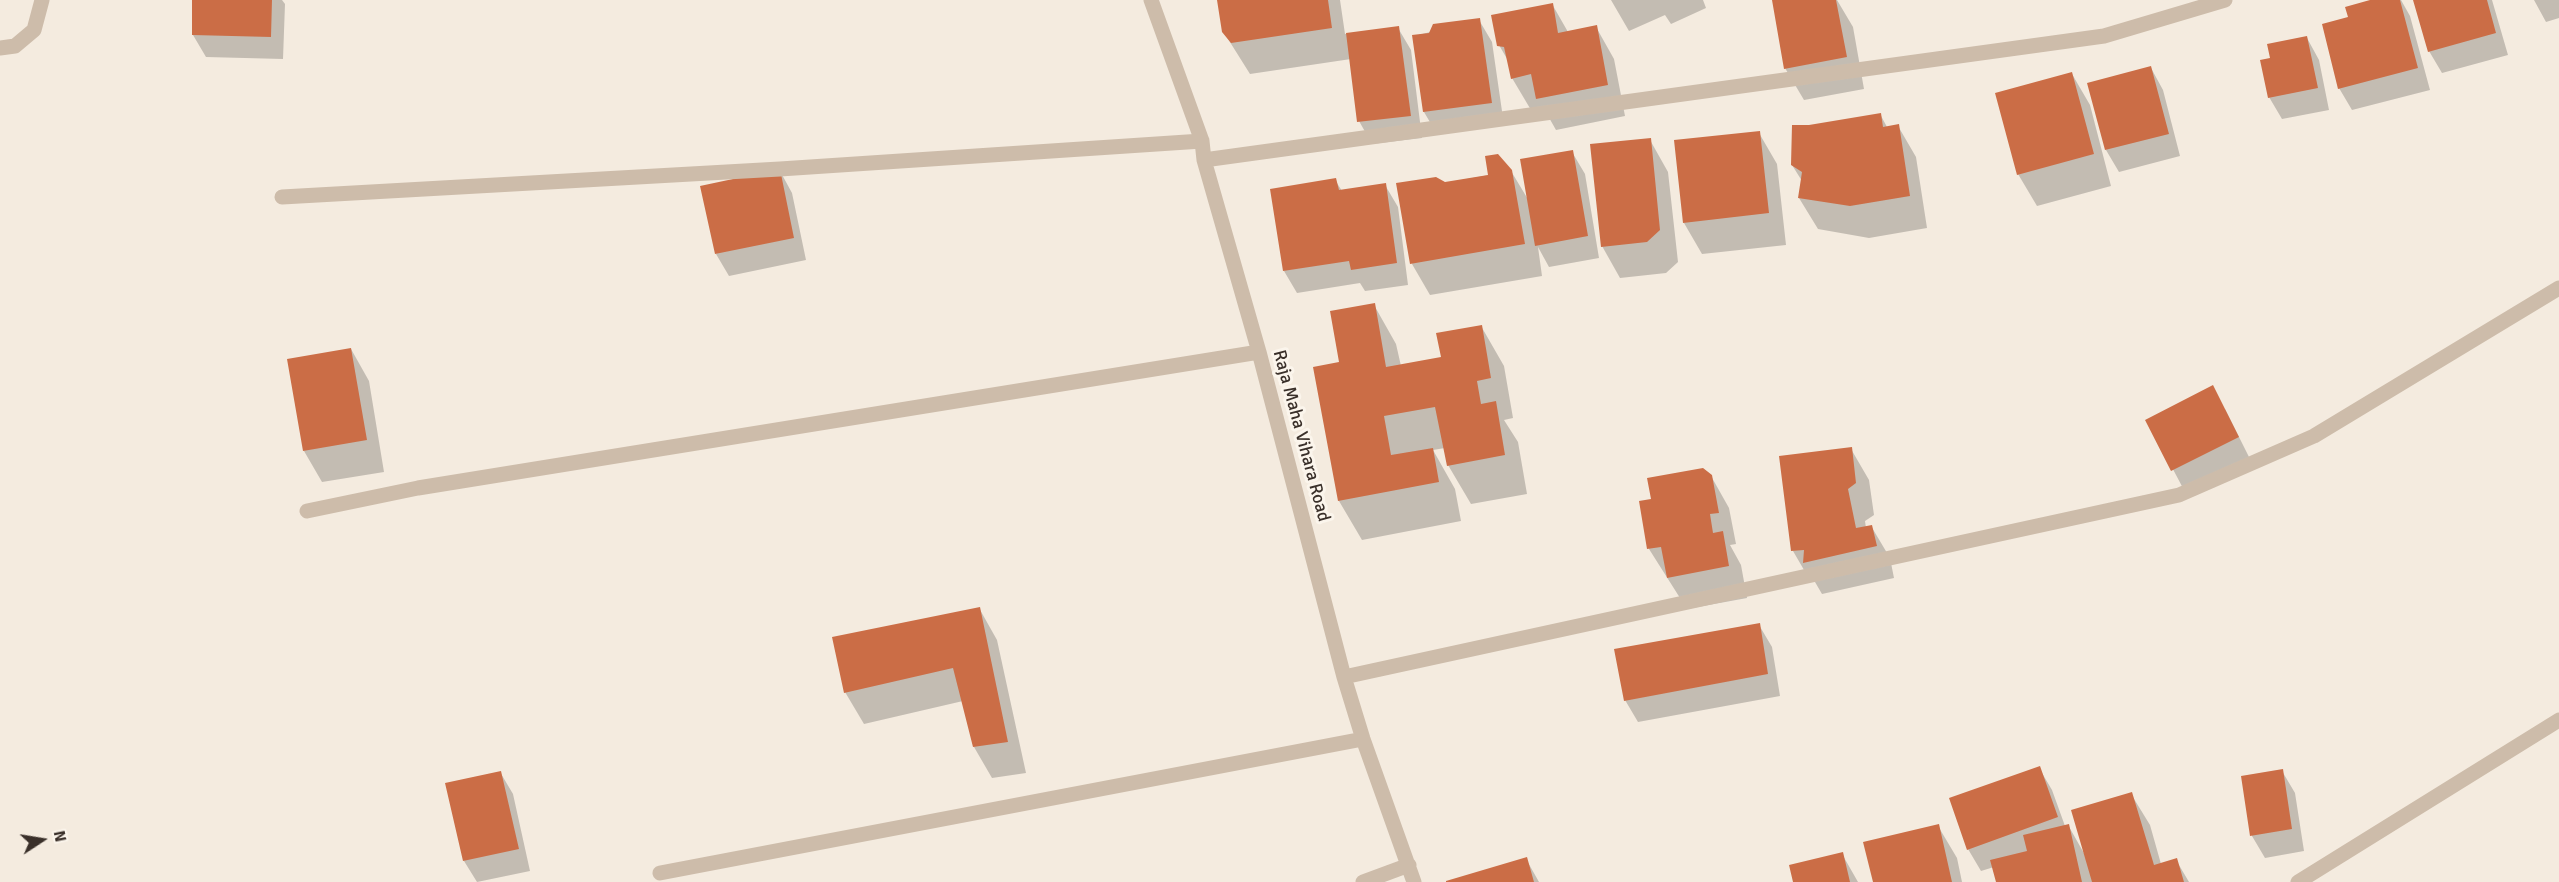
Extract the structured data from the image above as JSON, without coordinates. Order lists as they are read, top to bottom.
{
  "streets": {
    "street": ["Raja Maha Vihara Road"]
  },
  "north": "right"
}
